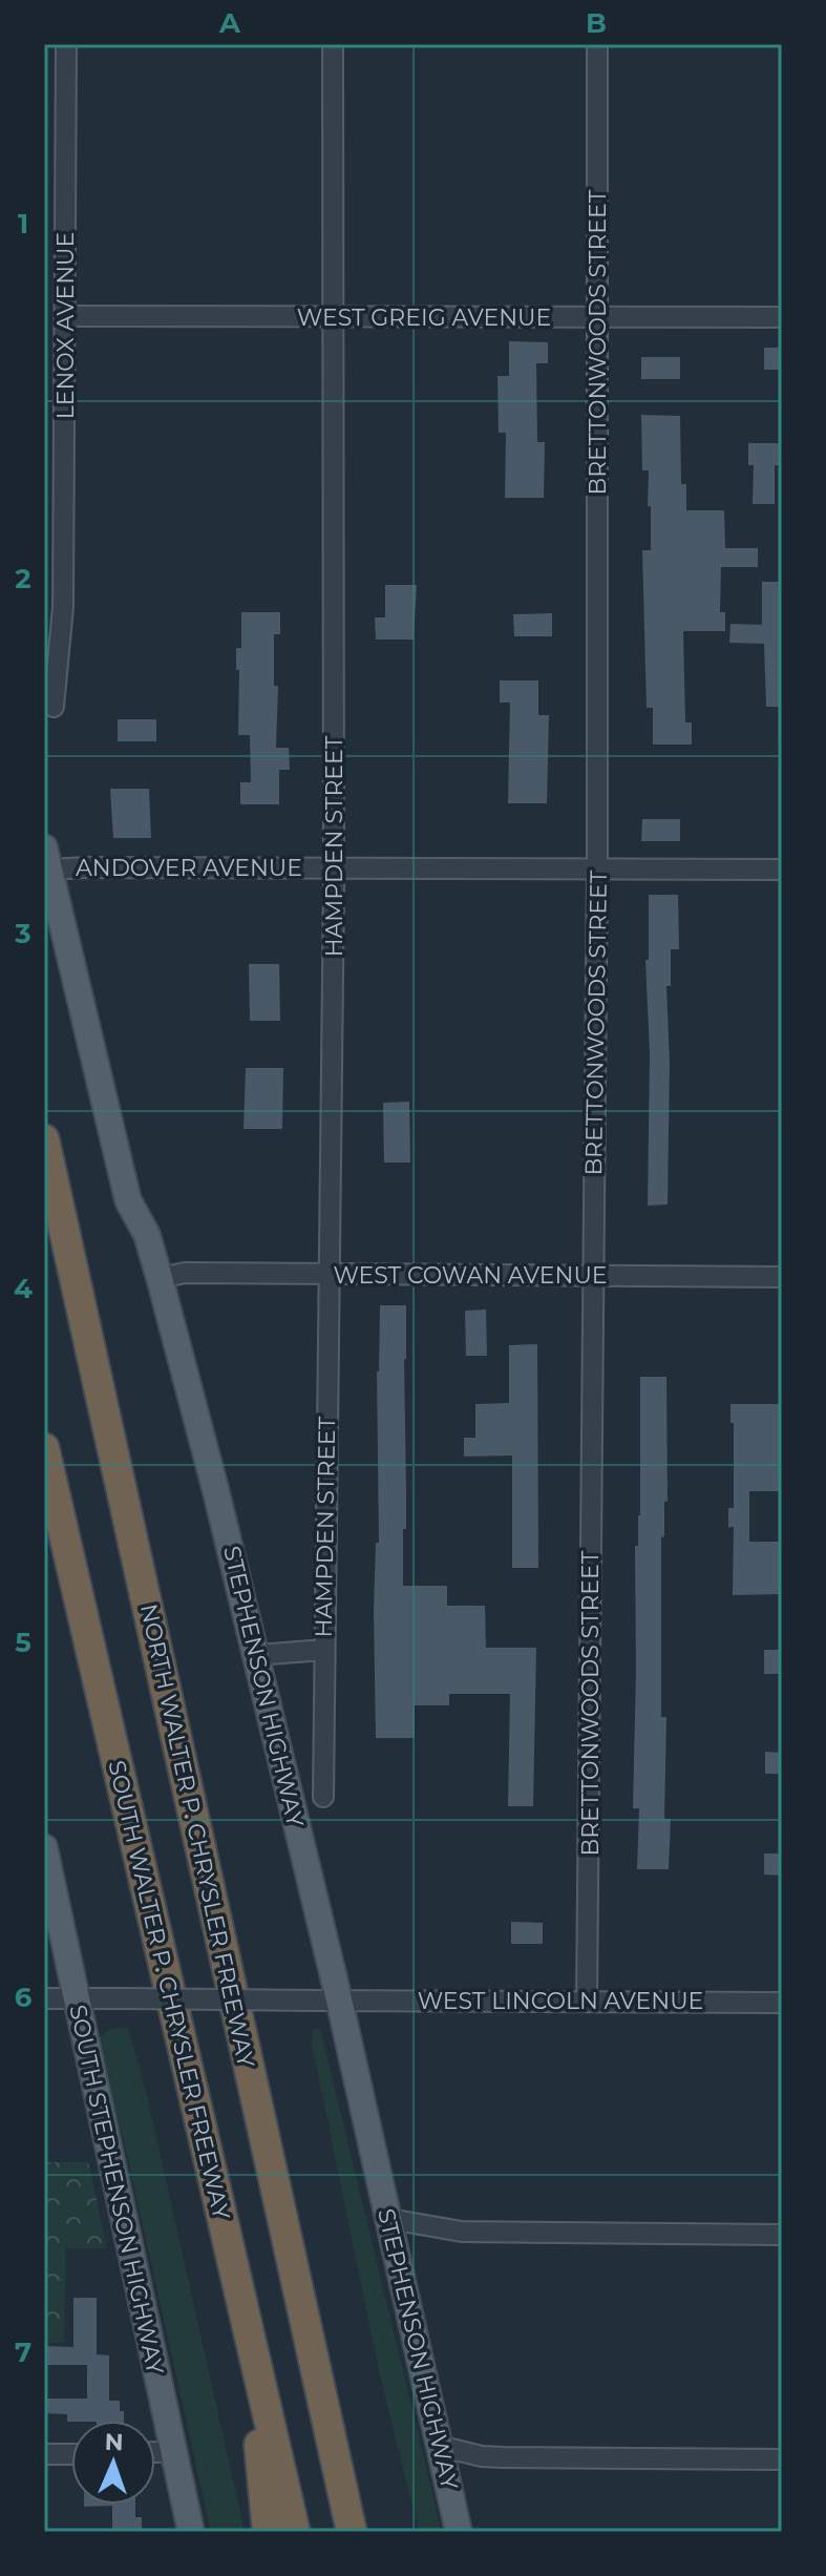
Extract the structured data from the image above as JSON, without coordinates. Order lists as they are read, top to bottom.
{
  "streets": {
    "highway": ["NORTH WALTER P. CHRYSLER FREEWAY", "SOUTH WALTER P. CHRYSLER FREEWAY"],
    "main road": ["STEPHENSON HIGHWAY", "SOUTH STEPHENSON HIGHWAY"],
    "street": [
      "WEST GREIG AVENUE",
      "LENOX AVENUE",
      "BRETTONWOODS STREET",
      "HAMPDEN STREET",
      "ANDOVER AVENUE",
      "WEST COWAN AVENUE",
      "WEST LINCOLN AVENUE"
    ]
  },
  "crossings": [
    ["WEST GREIG AVENUE", "LENOX AVENUE"],
    ["WEST GREIG AVENUE", "BRETTONWOODS STREET"],
    ["WEST GREIG AVENUE", "HAMPDEN STREET"],
    ["BRETTONWOODS STREET", "ANDOVER AVENUE"],
    ["BRETTONWOODS STREET", "WEST COWAN AVENUE"],
    ["BRETTONWOODS STREET", "WEST LINCOLN AVENUE"],
    ["HAMPDEN STREET", "ANDOVER AVENUE"],
    ["HAMPDEN STREET", "WEST COWAN AVENUE"],
    ["HAMPDEN STREET", "STEPHENSON HIGHWAY"],
    ["ANDOVER AVENUE", "STEPHENSON HIGHWAY"],
    ["WEST COWAN AVENUE", "STEPHENSON HIGHWAY"],
    ["STEPHENSON HIGHWAY", "WEST LINCOLN AVENUE"],
    ["WEST LINCOLN AVENUE", "SOUTH STEPHENSON HIGHWAY"]
  ],
  "north": "top",
  "grid": {
    "columns": ["A", "B"],
    "rows": [
      "1",
      "2",
      "3",
      "4",
      "5",
      "6",
      "7"
    ]
  }
}
